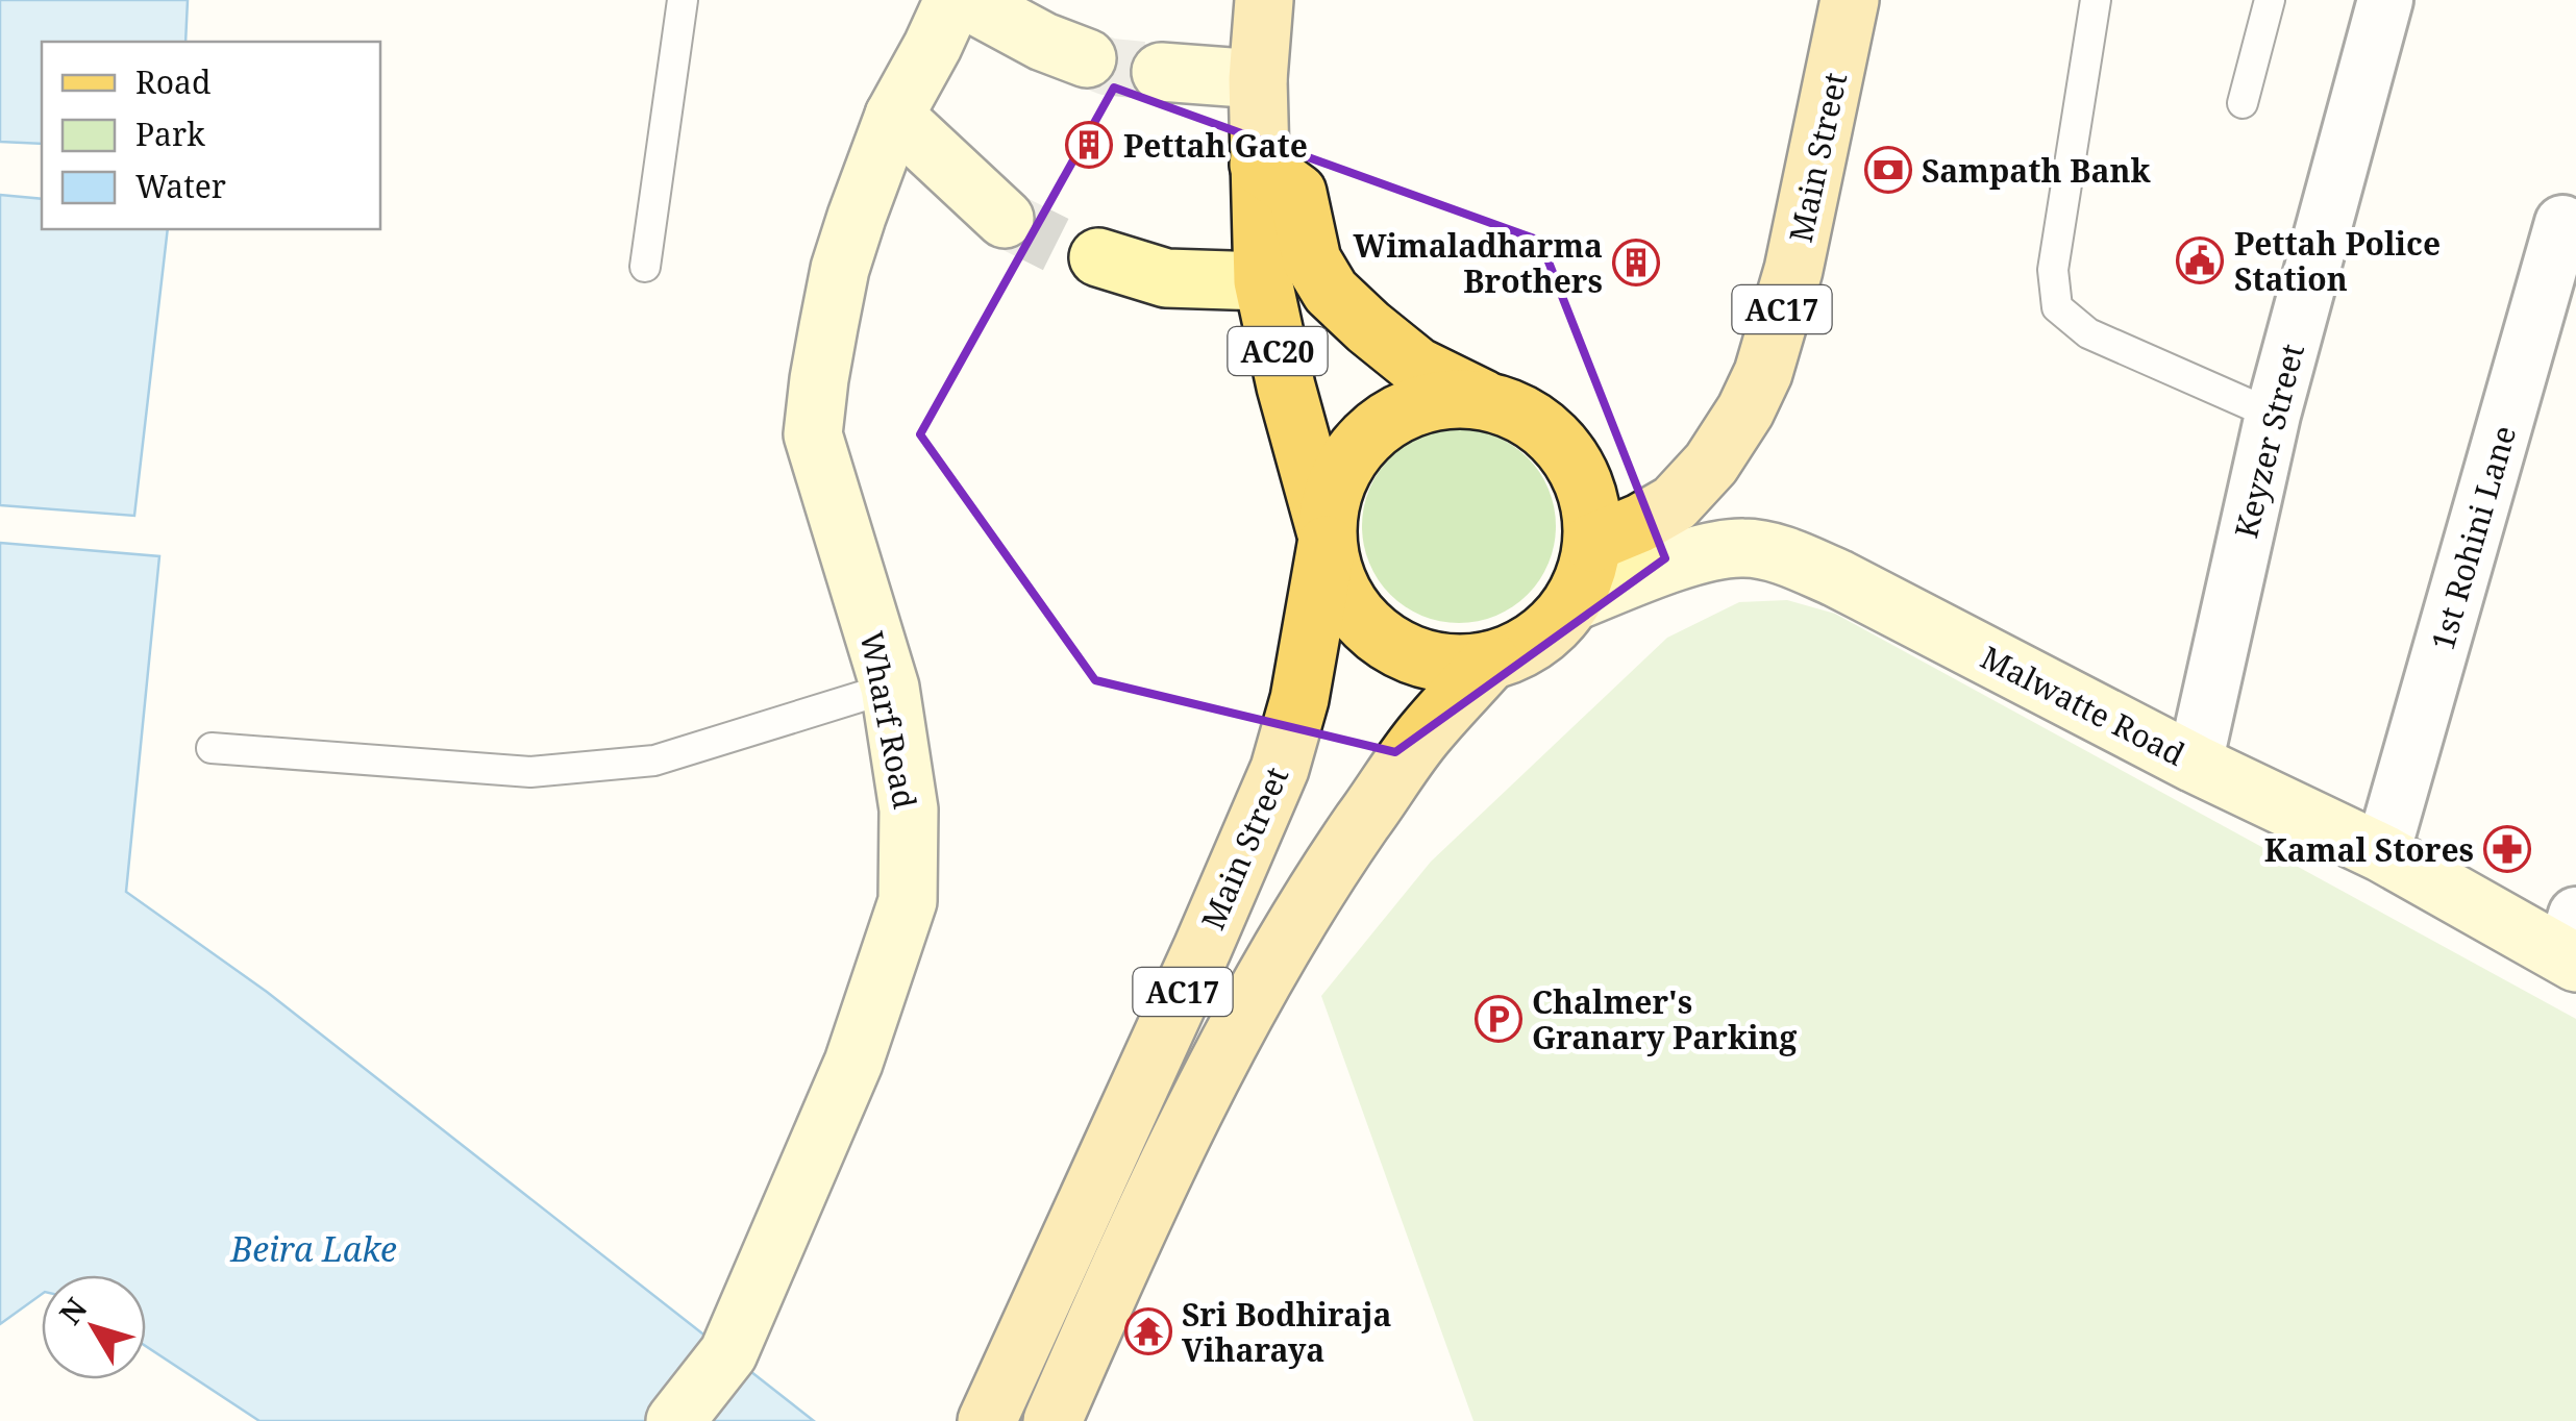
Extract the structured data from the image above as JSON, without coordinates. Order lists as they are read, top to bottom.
{
  "streets": {
    "main road": [
      "Main Street",
      "AC17",
      "AC20",
      "Malwatte Road",
      "Wharf Road"
    ],
    "street": ["Keyzer Street", "1st Rohini Lane"]
  },
  "crossings": [
    ["Main Street", "AC17"],
    ["Main Street", "AC20"],
    ["Main Street", "Malwatte Road"],
    ["AC17", "AC20"],
    ["AC17", "Malwatte Road"],
    ["AC20", "Malwatte Road"],
    ["Keyzer Street", "Malwatte Road"],
    ["1st Rohini Lane", "Malwatte Road"]
  ],
  "water": ["Beira Lake"],
  "places": {
    "building": ["Pettah Gate", "Wimaladharma Brothers"],
    "bank": ["Sampath Bank"],
    "public building": ["Pettah Police Station"],
    "pharmacy": ["Kamal Stores"],
    "parking": ["Chalmer's Granary Parking"],
    "temple": ["Sri Bodhiraja Viharaya"]
  },
  "legend": ["Road", "Park", "Water"],
  "north": "top left"
}
